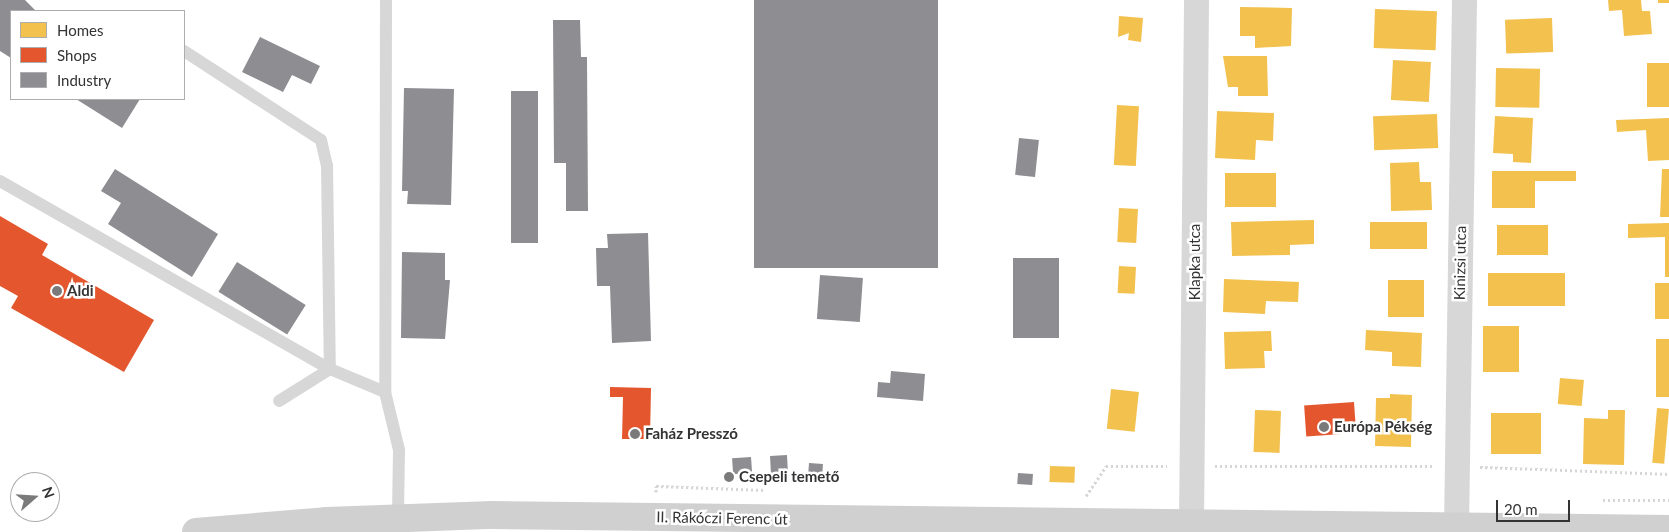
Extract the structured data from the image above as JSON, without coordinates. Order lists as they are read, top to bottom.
{
  "streets": {
    "main road": ["II. Rákóczi Ferenc út"],
    "street": ["Klapka utca", "Kinizsi utca"]
  },
  "crossings": [
    ["Klapka utca", "II. Rákóczi Ferenc út"],
    ["Kinizsi utca", "II. Rákóczi Ferenc út"]
  ],
  "places": [
    "Aldi",
    "Európa Pékség",
    "Faház Presszó",
    "Csepeli temető"
  ],
  "legend": ["Homes", "Shops", "Industry"],
  "scale_bar": "20 m",
  "north": "right"
}
